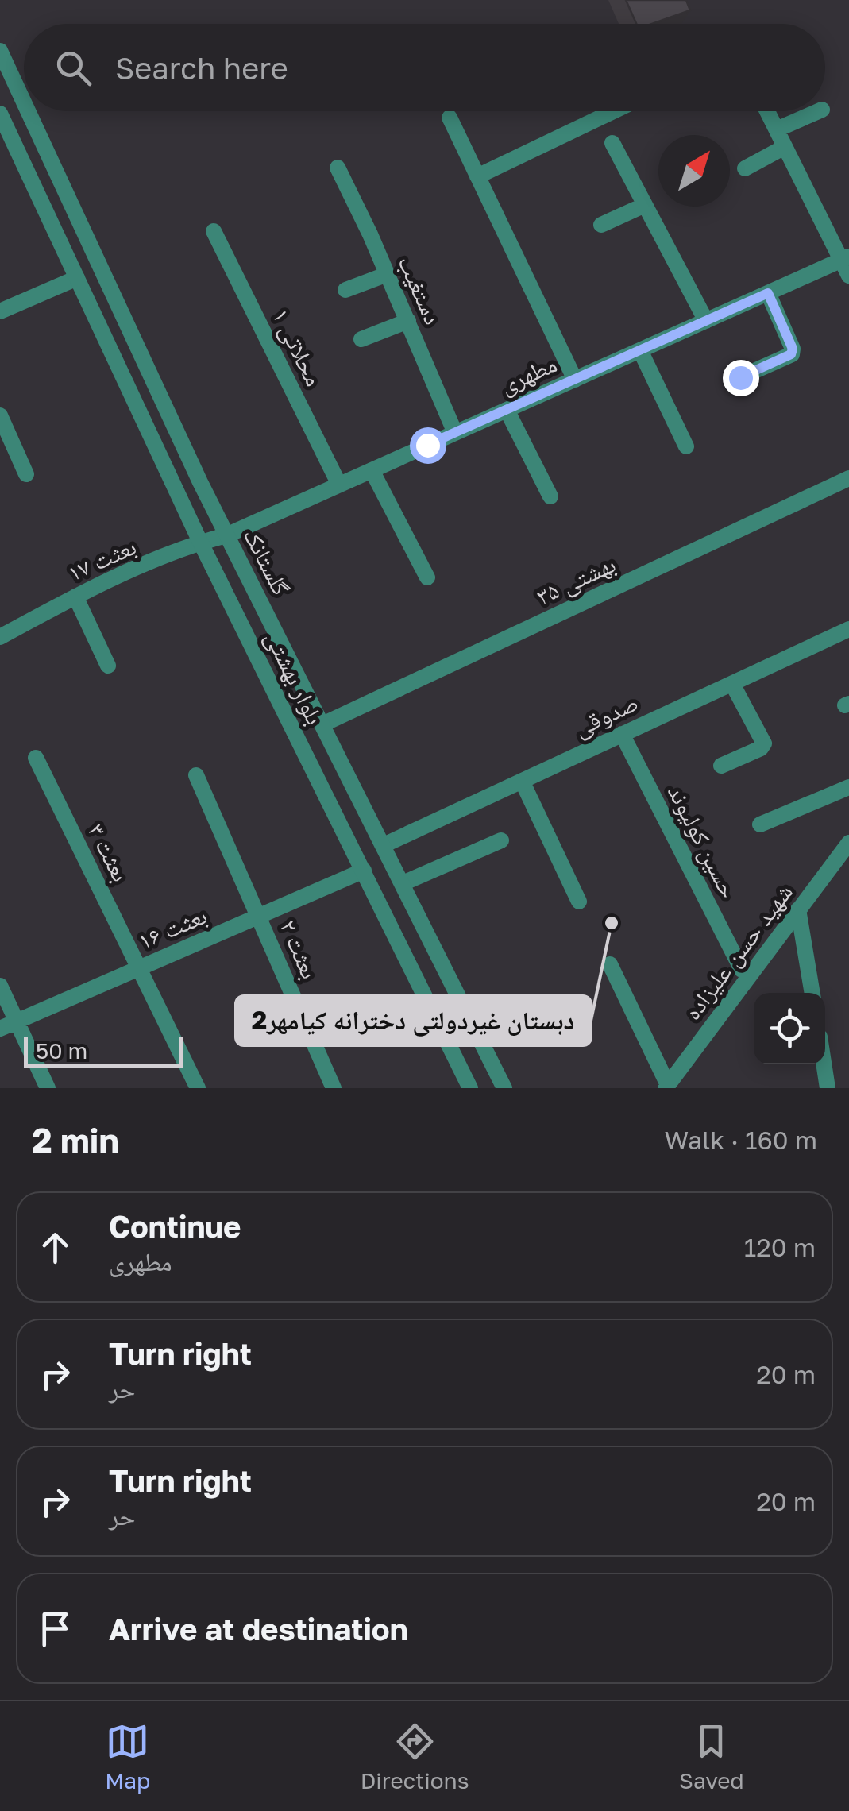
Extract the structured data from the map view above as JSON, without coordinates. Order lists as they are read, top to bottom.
{
  "streets": {
    "street": [
      "دستغیب",
      "محلاتی ۱",
      "مطهری",
      "بعثت ۱۷",
      "گلستانک",
      "بهشتی ۳۵",
      "بلوار بهشتی",
      "صدوقی",
      "حسین کولیوند",
      "بعثت ۳",
      "بعثت ۱۶",
      "بعثت ۲",
      "شهید حسن علیزاده"
    ]
  },
  "crossings": [
    ["دستغیب", "مطهری"],
    ["محلاتی ۱", "مطهری"],
    ["مطهری", "بعثت ۱۷"],
    ["مطهری", "گلستانک"],
    ["بعثت ۱۷", "گلستانک"],
    ["بعثت ۱۷", "بلوار بهشتی"],
    ["گلستانک", "بهشتی ۳۵"],
    ["گلستانک", "صدوقی"],
    ["بلوار بهشتی", "بعثت ۱۶"],
    ["صدوقی", "حسین کولیوند"],
    ["بعثت ۳", "بعثت ۱۶"],
    ["بعثت ۱۶", "بعثت ۲"]
  ],
  "places": ["دبستان غیردولتی دخترانه کیامهر2"],
  "scale_bar": "50 m",
  "north": "top right",
  "page": {
    "search": "Search here",
    "scale": "50 m",
    "heading": ["2 min", "Walk · 160 m"],
    "list": [
      ["Continue", "مطهری", "120 m"],
      ["Turn right", "حر", "20 m"],
      ["Turn right", "حر", "20 m"],
      "Arrive at destination"
    ],
    "nav": ["Map", "Directions", "Saved"]
  }
}
